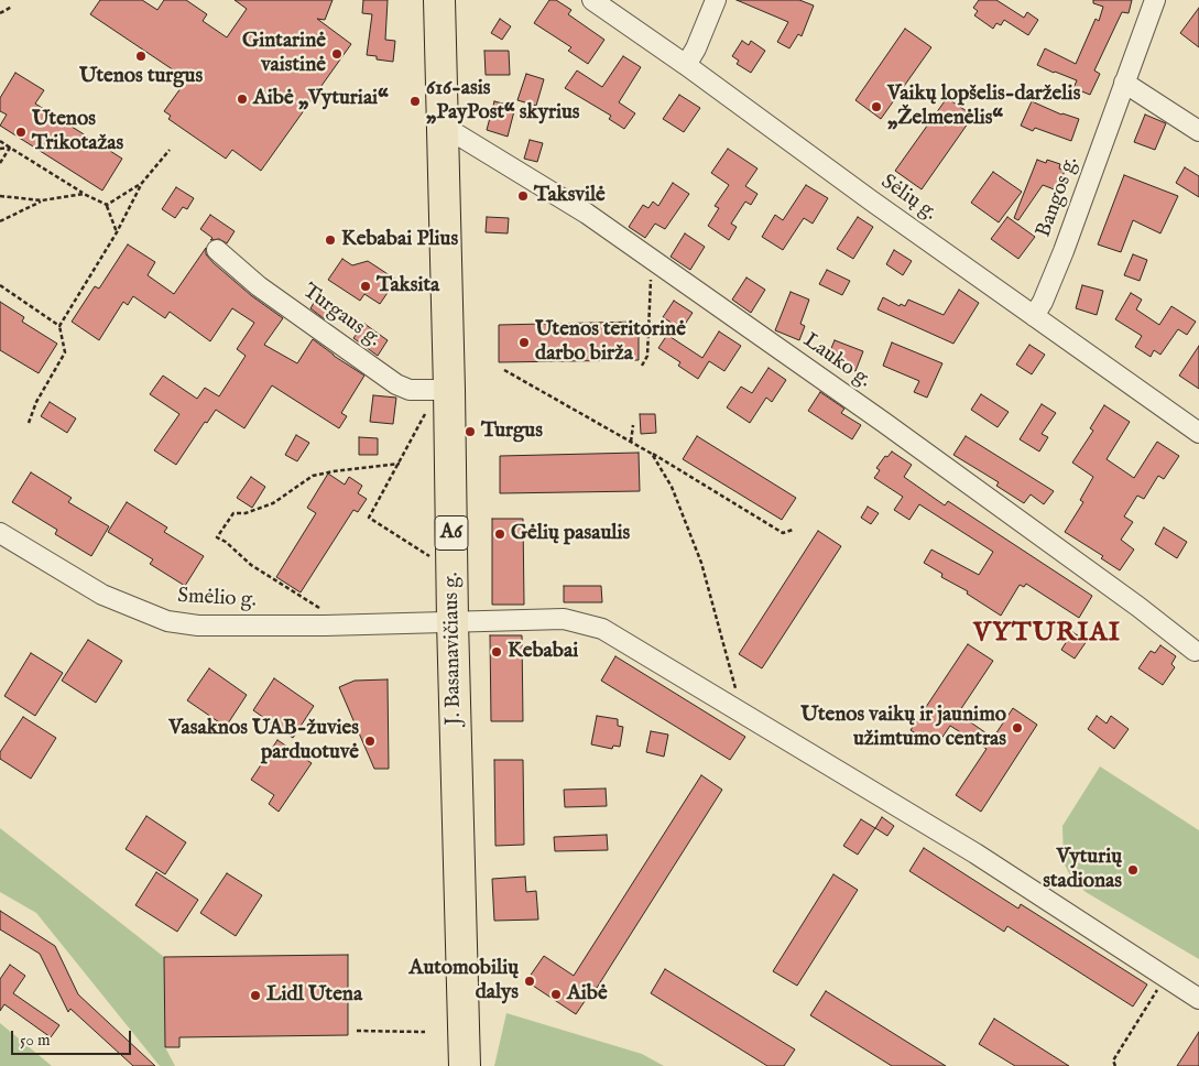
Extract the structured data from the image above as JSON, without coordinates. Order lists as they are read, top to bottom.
{
  "streets": {
    "main road": ["A6", "J. Basanavičiaus g."],
    "street": [
      "Bangos g.",
      "Sėlių g.",
      "Turgaus g.",
      "Lauko g.",
      "Smėlio g."
    ]
  },
  "crossings": [
    ["Bangos g.", "Sėlių g."],
    ["Turgaus g.", "J. Basanavičiaus g."],
    ["Lauko g.", "J. Basanavičiaus g."],
    ["Smėlio g.", "J. Basanavičiaus g."]
  ],
  "districts": ["VYTURIAI"],
  "places": [
    "Gintarinė vaistinė",
    "Utenos turgus",
    "Aibė „Vyturiai“",
    "616-asis „PayPost“ skyrius",
    "Vaikų lopšelis-darželis „Želmenėlis“",
    "Utenos Trikotažas",
    "Taksvilė",
    "Kebabai Plius",
    "Taksita",
    "Utenos teritorinė darbo birža",
    "Turgus",
    "Gėlių pasaulis",
    "Kebabai",
    "Utenos vaikų ir jaunimo užimtumo centras",
    "Vasaknos UAB-žuvies parduotuvė",
    "Vyturių stadionas",
    "Automobilių dalys",
    "Aibė",
    "Lidl Utena"
  ],
  "scale_bar": "50 m"
}
